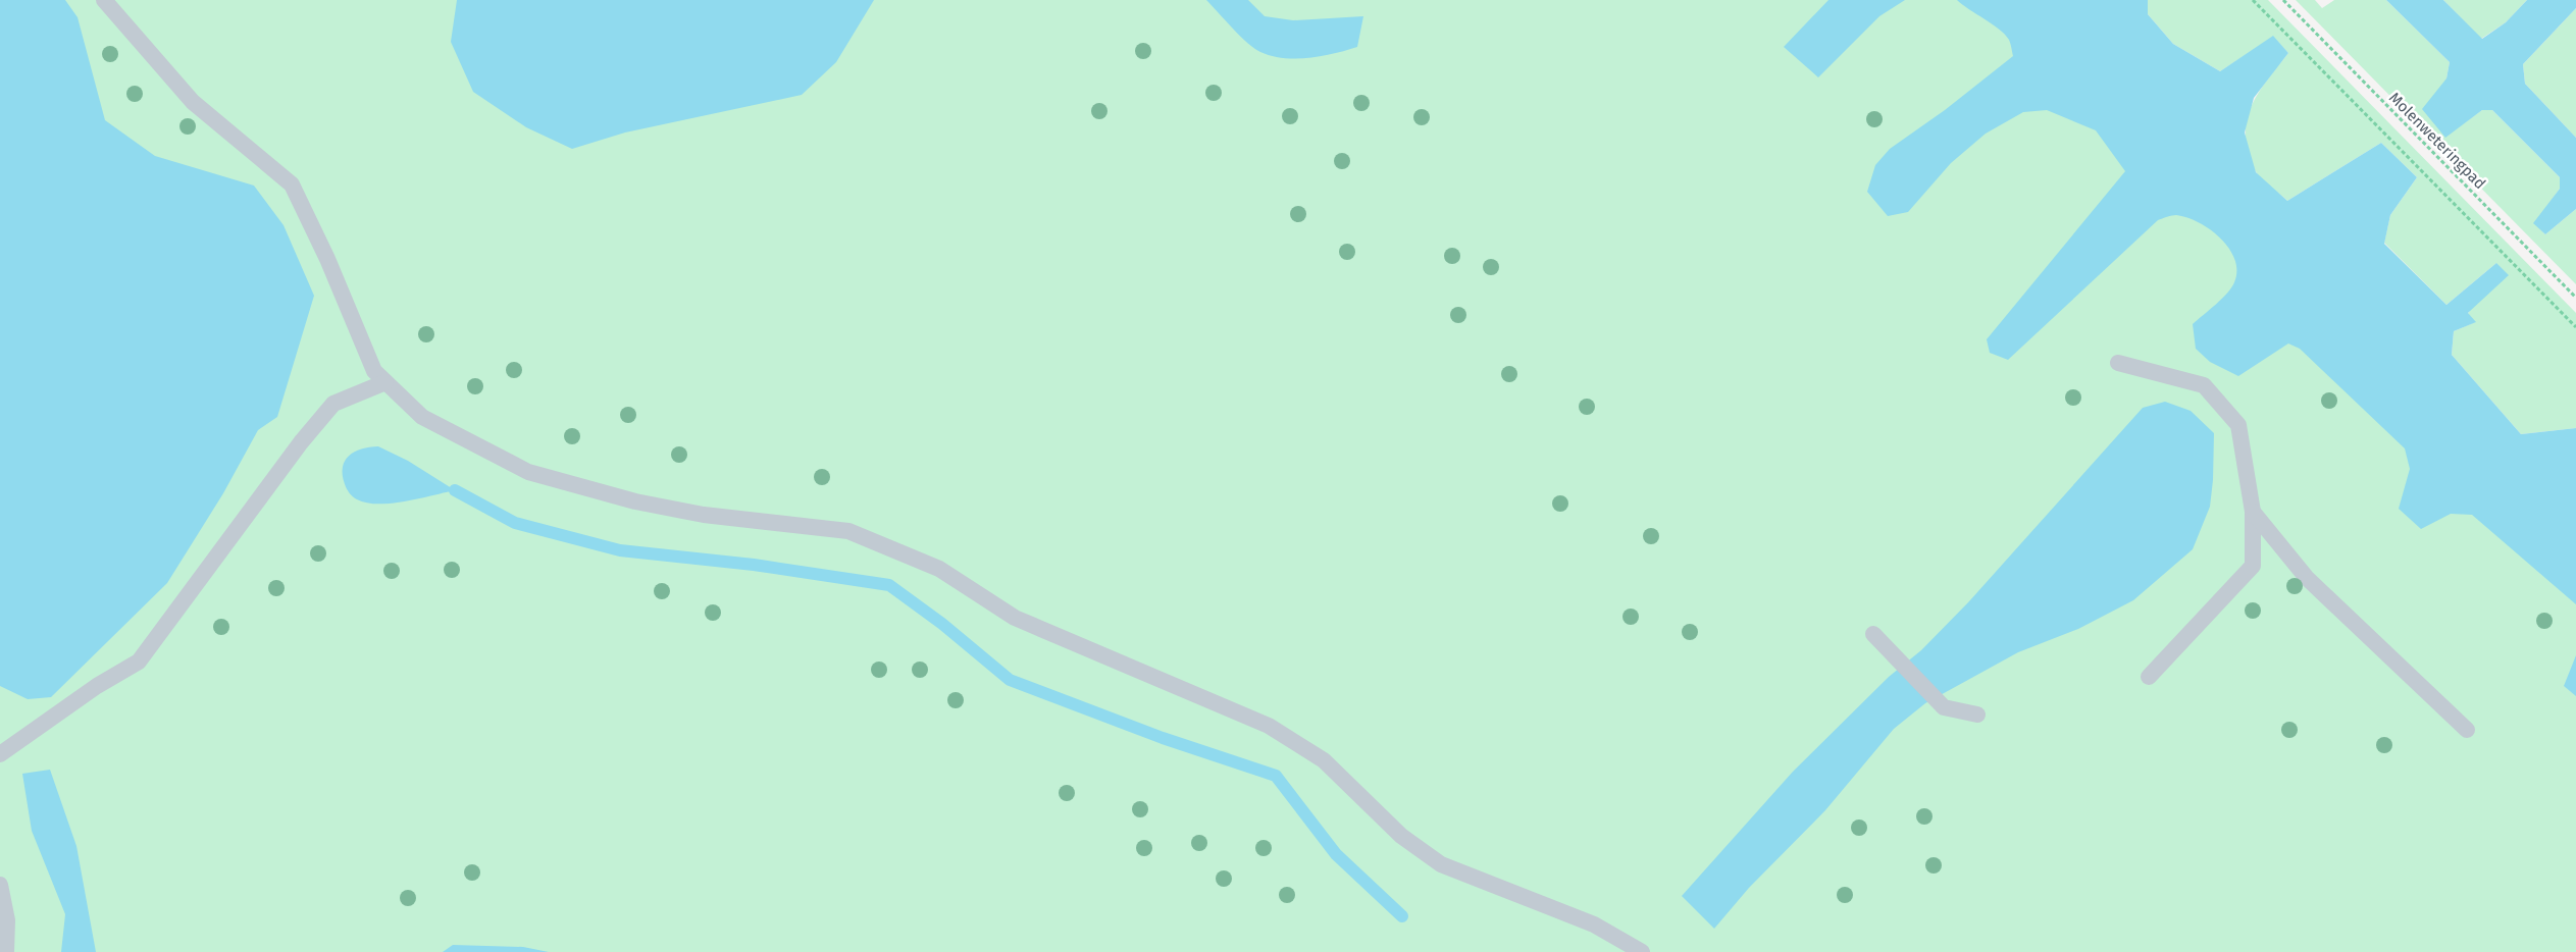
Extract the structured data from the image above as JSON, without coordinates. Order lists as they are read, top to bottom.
{
  "streets": {
    "path": ["Molenweteringpad"]
  }
}
